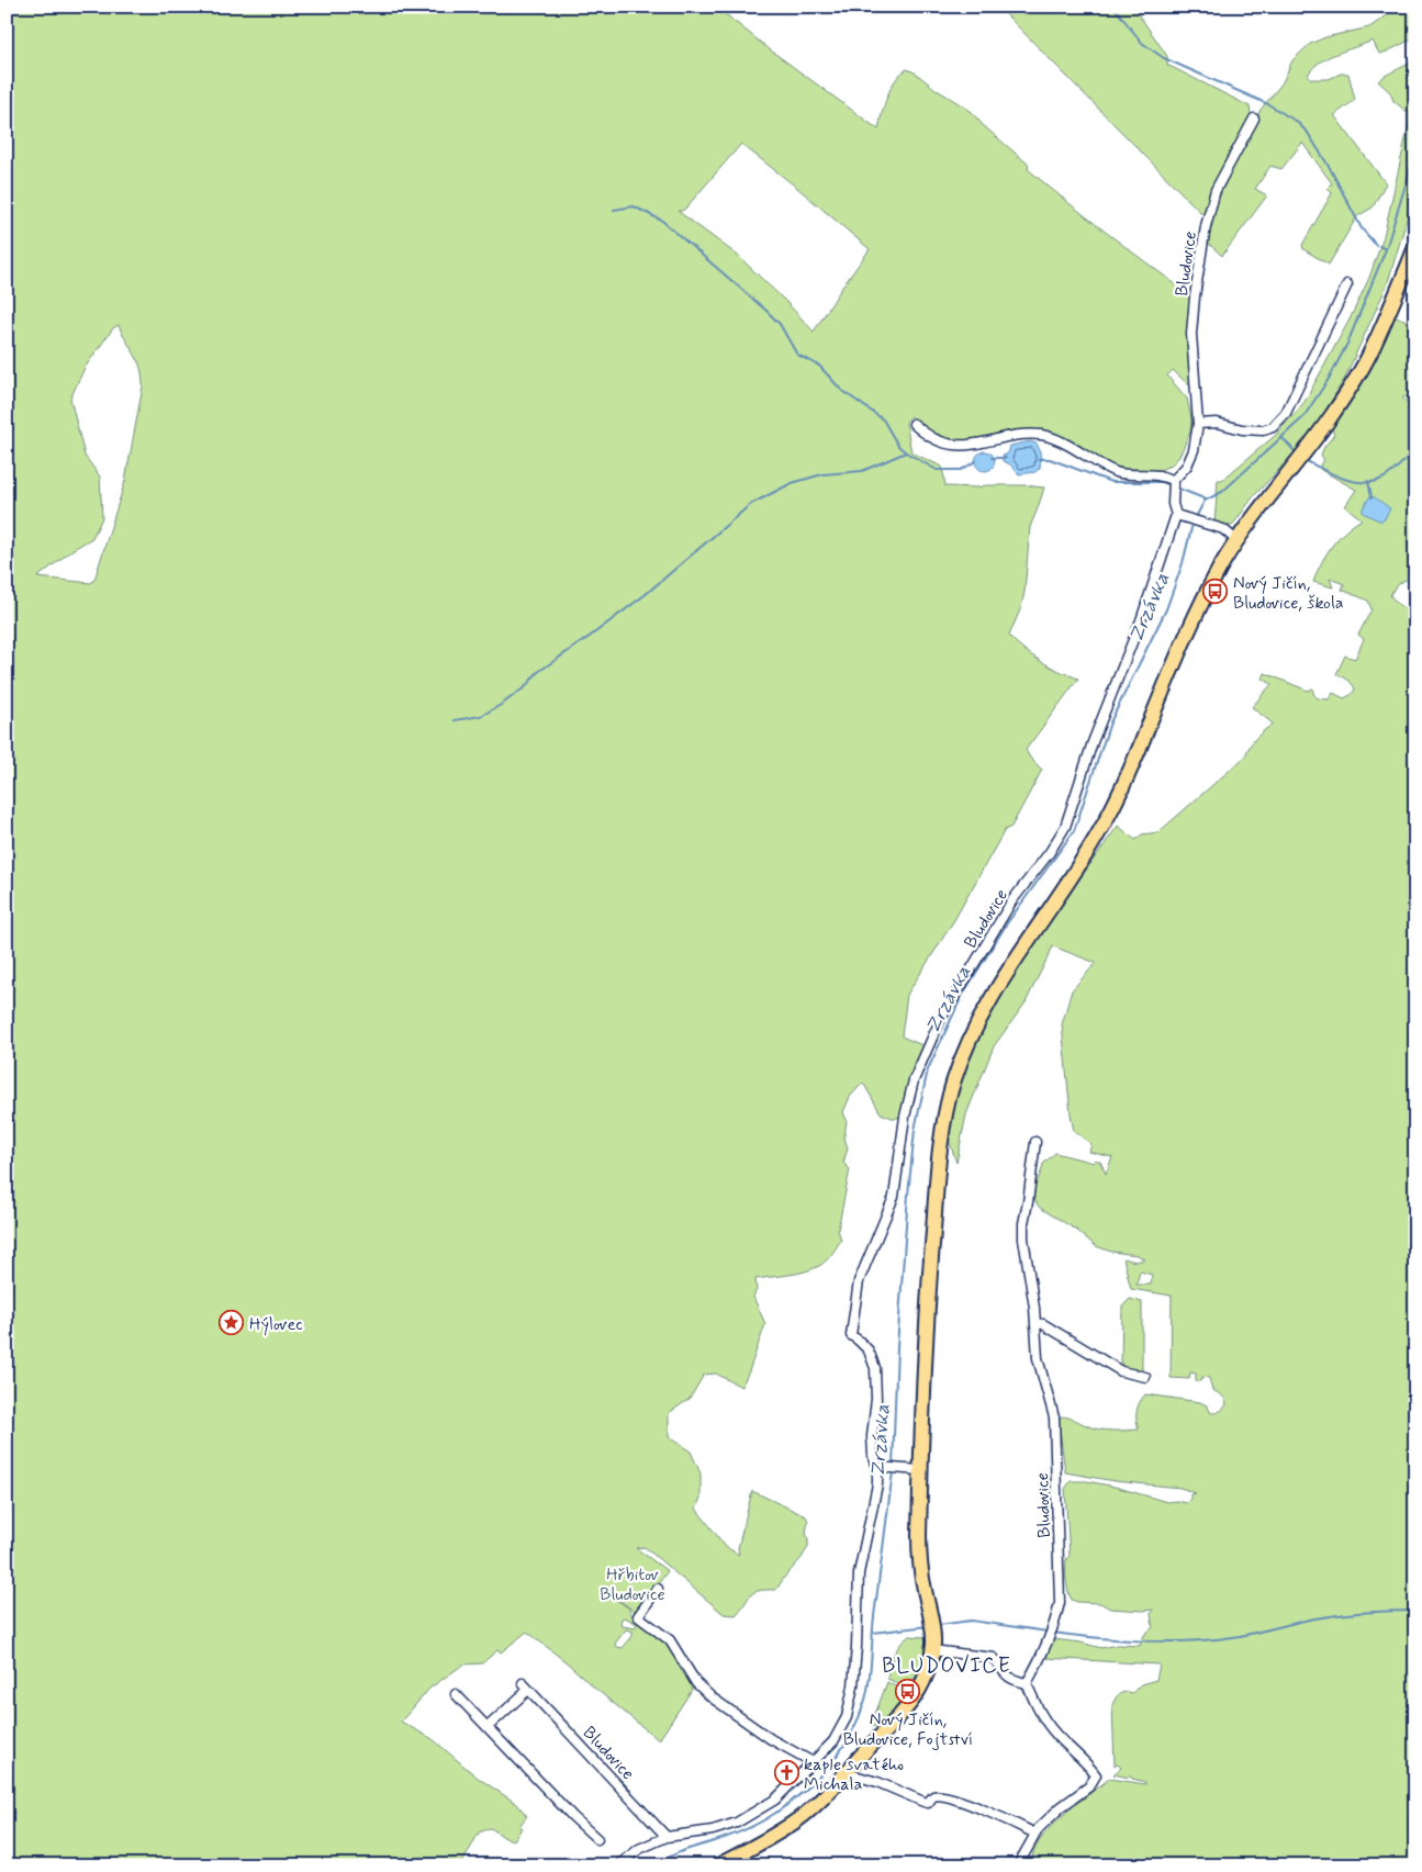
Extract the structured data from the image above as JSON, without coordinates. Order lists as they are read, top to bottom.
{
  "streets": {
    "street": ["Bludovice"]
  },
  "districts": ["BLUDOVICE"],
  "water": ["Zrzávka"],
  "parks": ["Hřbitov Bludovice"],
  "places": {
    "bus stop": ["Nový Jičín, Bludovice, škola", "Nový Jičín, Bludovice, Fojtství"],
    "place": ["Hýlovec"],
    "church": ["kaple svatého Michala"]
  }
}
